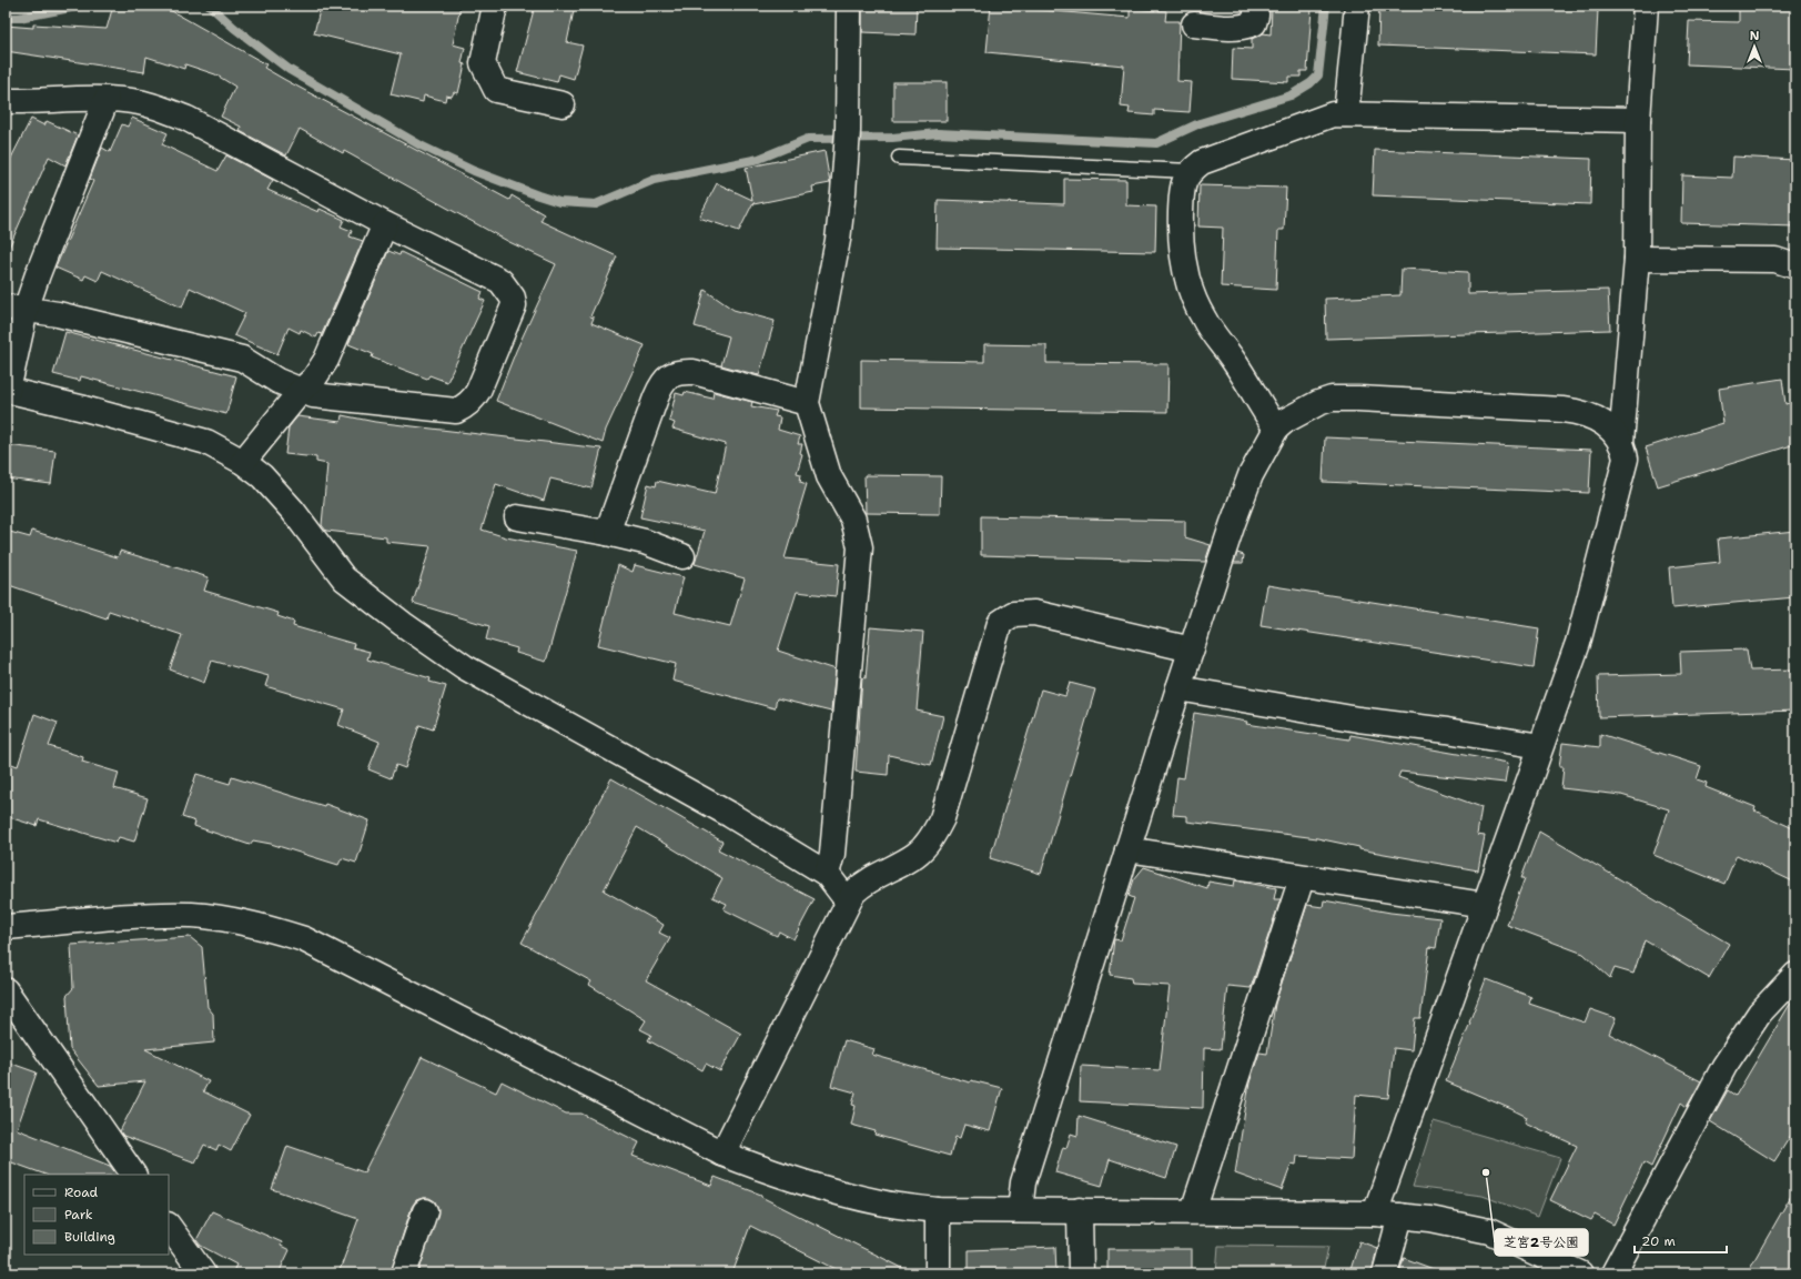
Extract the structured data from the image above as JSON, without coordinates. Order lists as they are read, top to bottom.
{
  "places": ["芝宮2号公園"],
  "legend": ["Road", "Park", "Building"],
  "scale_bar": "20 m",
  "north": "top"
}
